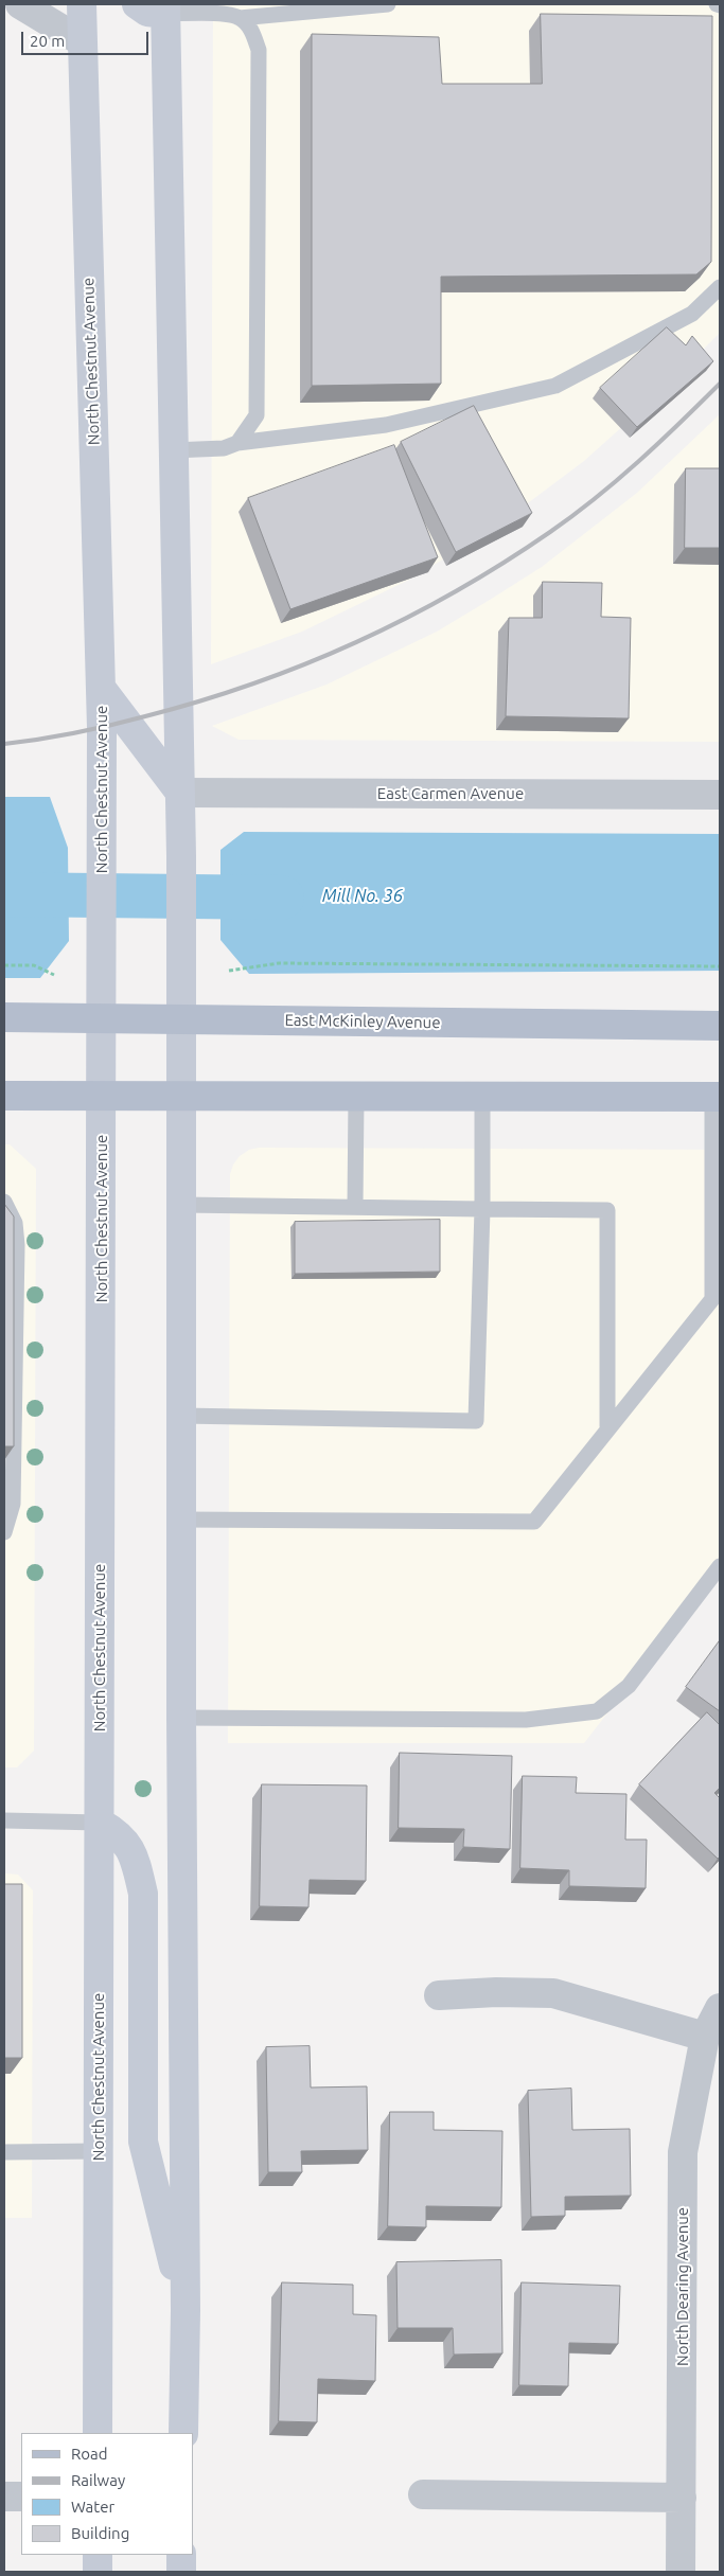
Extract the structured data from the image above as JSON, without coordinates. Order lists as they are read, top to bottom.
{
  "streets": {
    "main road": ["North Chestnut Avenue", "East McKinley Avenue"],
    "street": ["East Carmen Avenue", "North Dearing Avenue"]
  },
  "crossings": [
    ["North Chestnut Avenue", "East McKinley Avenue"]
  ],
  "water": ["Mill No. 36"],
  "legend": [
    "Road",
    "Railway",
    "Water",
    "Building"
  ],
  "scale_bar": "20 m"
}
